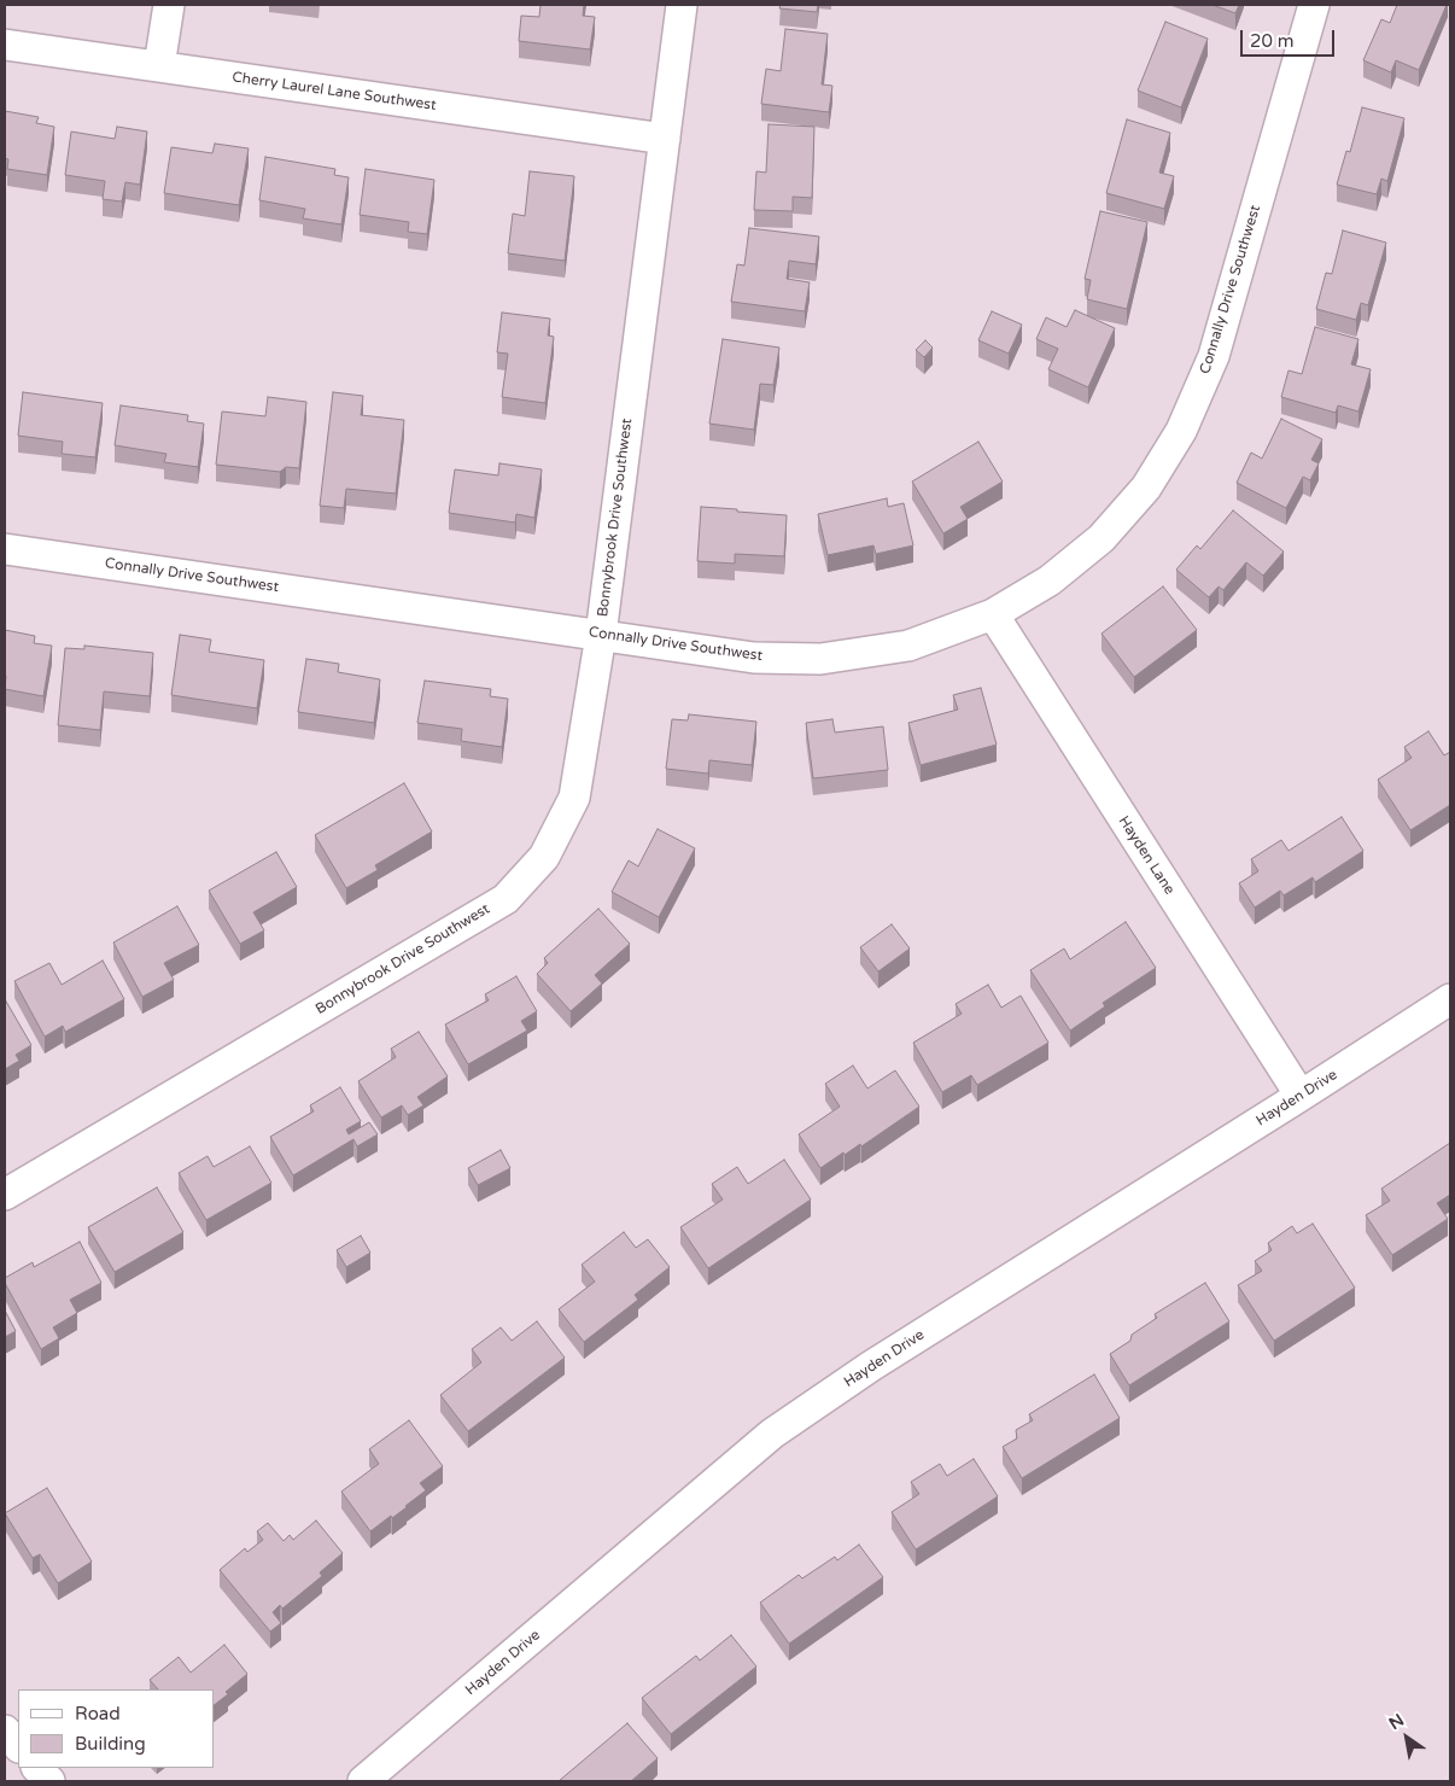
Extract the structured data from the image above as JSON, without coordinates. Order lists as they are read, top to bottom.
{
  "streets": {
    "street": [
      "Cherry Laurel Lane Southwest",
      "Connally Drive Southwest",
      "Bonnybrook Drive Southwest",
      "Hayden Lane",
      "Hayden Drive"
    ]
  },
  "crossings": [
    ["Cherry Laurel Lane Southwest", "Bonnybrook Drive Southwest"],
    ["Connally Drive Southwest", "Bonnybrook Drive Southwest"],
    ["Connally Drive Southwest", "Hayden Lane"],
    ["Hayden Lane", "Hayden Drive"]
  ],
  "legend": ["Road", "Building"],
  "scale_bar": "20 m",
  "north": "top left"
}
